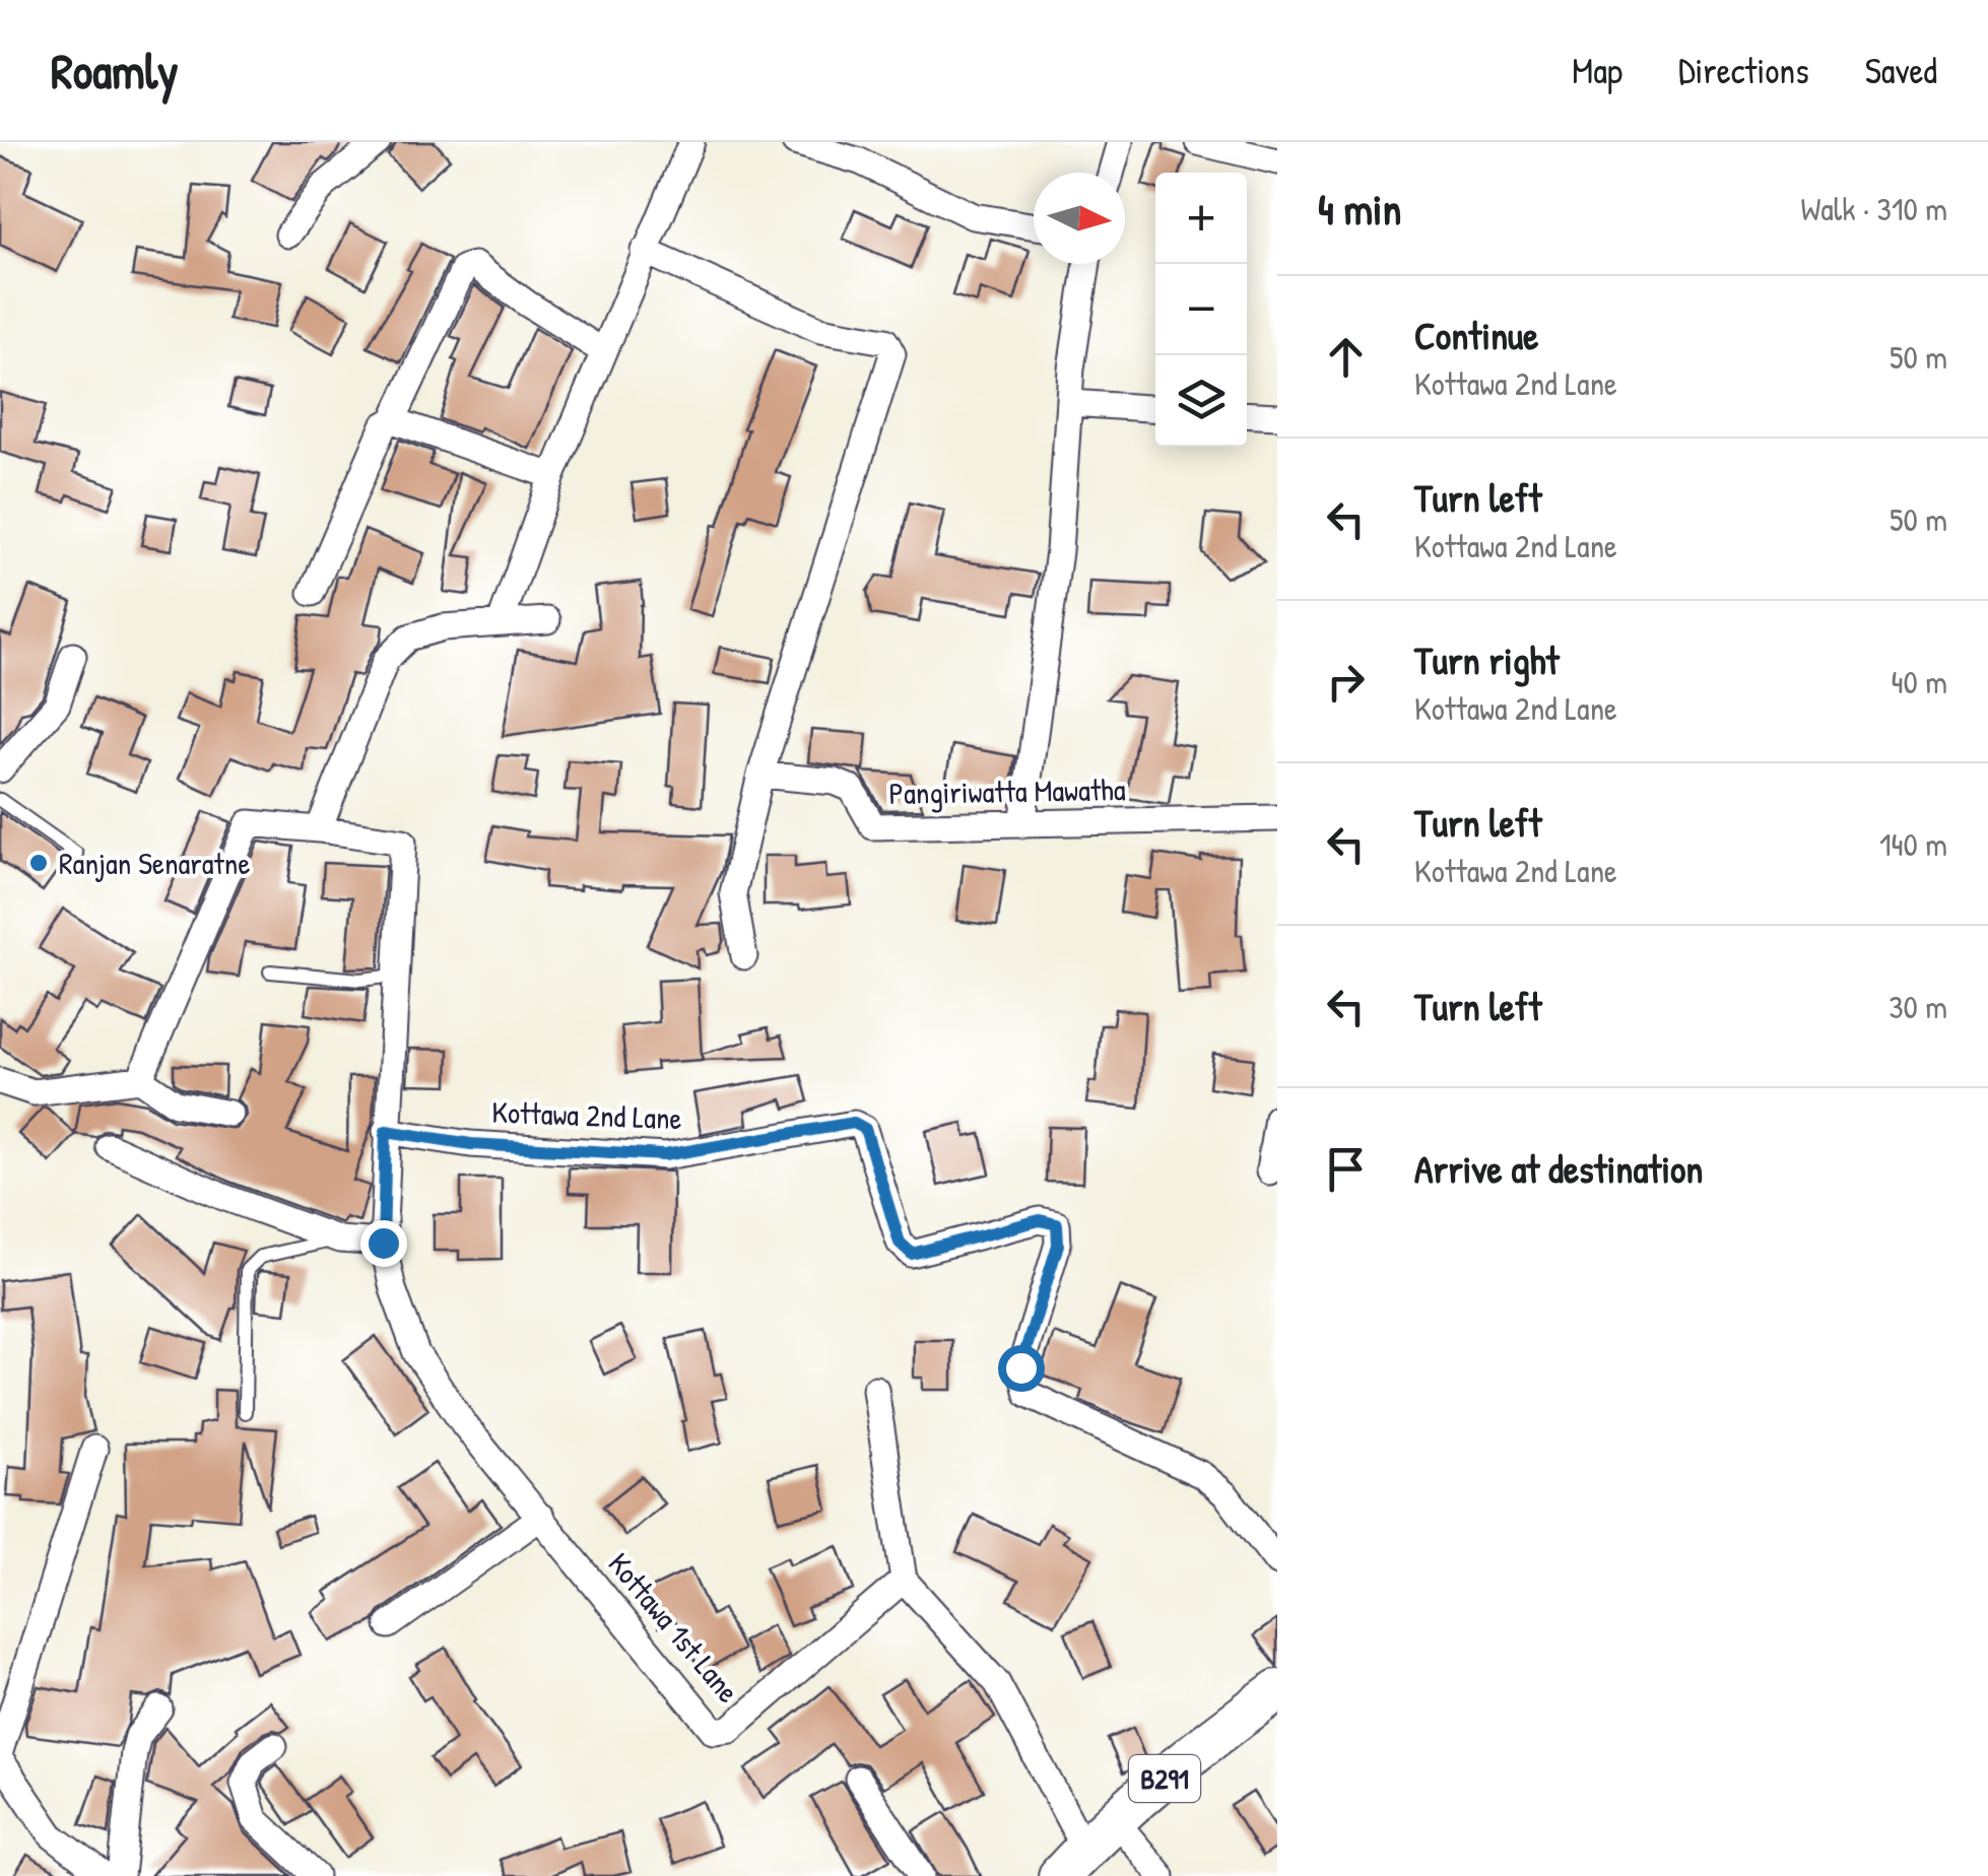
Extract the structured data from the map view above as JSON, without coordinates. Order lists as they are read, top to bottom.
{
  "streets": {
    "main road": ["B291"],
    "street": ["Pangiriwatta Mawatha", "Kottawa 2nd Lane", "Kottawa 1st Lane"]
  },
  "crossings": [
    ["Kottawa 2nd Lane", "Kottawa 1st Lane"]
  ],
  "places": ["Ranjan Senaratne"],
  "north": "right",
  "page": {
    "header": "Roamly",
    "nav": ["Map", "Directions", "Saved"],
    "heading": ["4 min", "Walk · 310 m"],
    "map_buttons": ["+", "−"],
    "list": [
      ["Continue", "Kottawa 2nd Lane", "50 m"],
      ["Turn left", "Kottawa 2nd Lane", "50 m"],
      ["Turn right", "Kottawa 2nd Lane", "40 m"],
      ["Turn left", "Kottawa 2nd Lane", "140 m"],
      ["Turn left", "30 m"],
      "Arrive at destination"
    ]
  }
}
